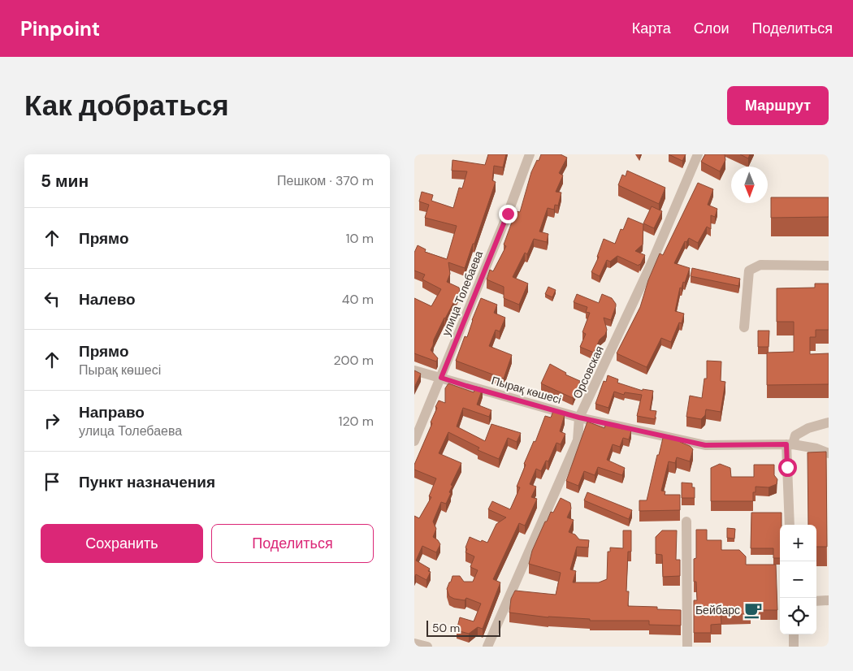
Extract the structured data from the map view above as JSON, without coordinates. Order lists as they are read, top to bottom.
{
  "streets": {
    "street": ["улица Толебаева", "Орсовская", "Пырақ көшесі"]
  },
  "crossings": [
    ["улица Толебаева", "Пырақ көшесі"],
    ["Орсовская", "Пырақ көшесі"]
  ],
  "places": {
    "cafe": ["Бейбарс"]
  },
  "scale_bar": "50 m",
  "north": "bottom",
  "page": {
    "header": "Pinpoint",
    "nav": ["Карта", "Слои", "Поделиться"],
    "buttons": [
      "Маршрут",
      ["Сохранить", "Поделиться"]
    ],
    "title": "Как добраться",
    "heading": ["5 мин", "Пешком · 370 m"],
    "list": [
      ["Прямо", "10 m"],
      ["Налево", "40 m"],
      ["Прямо", "Пырақ көшесі", "200 m"],
      ["Направо", "улица Толебаева", "120 m"],
      "Пункт назначения"
    ],
    "map_buttons": ["+", "−"],
    "scale": "50 m"
  }
}
